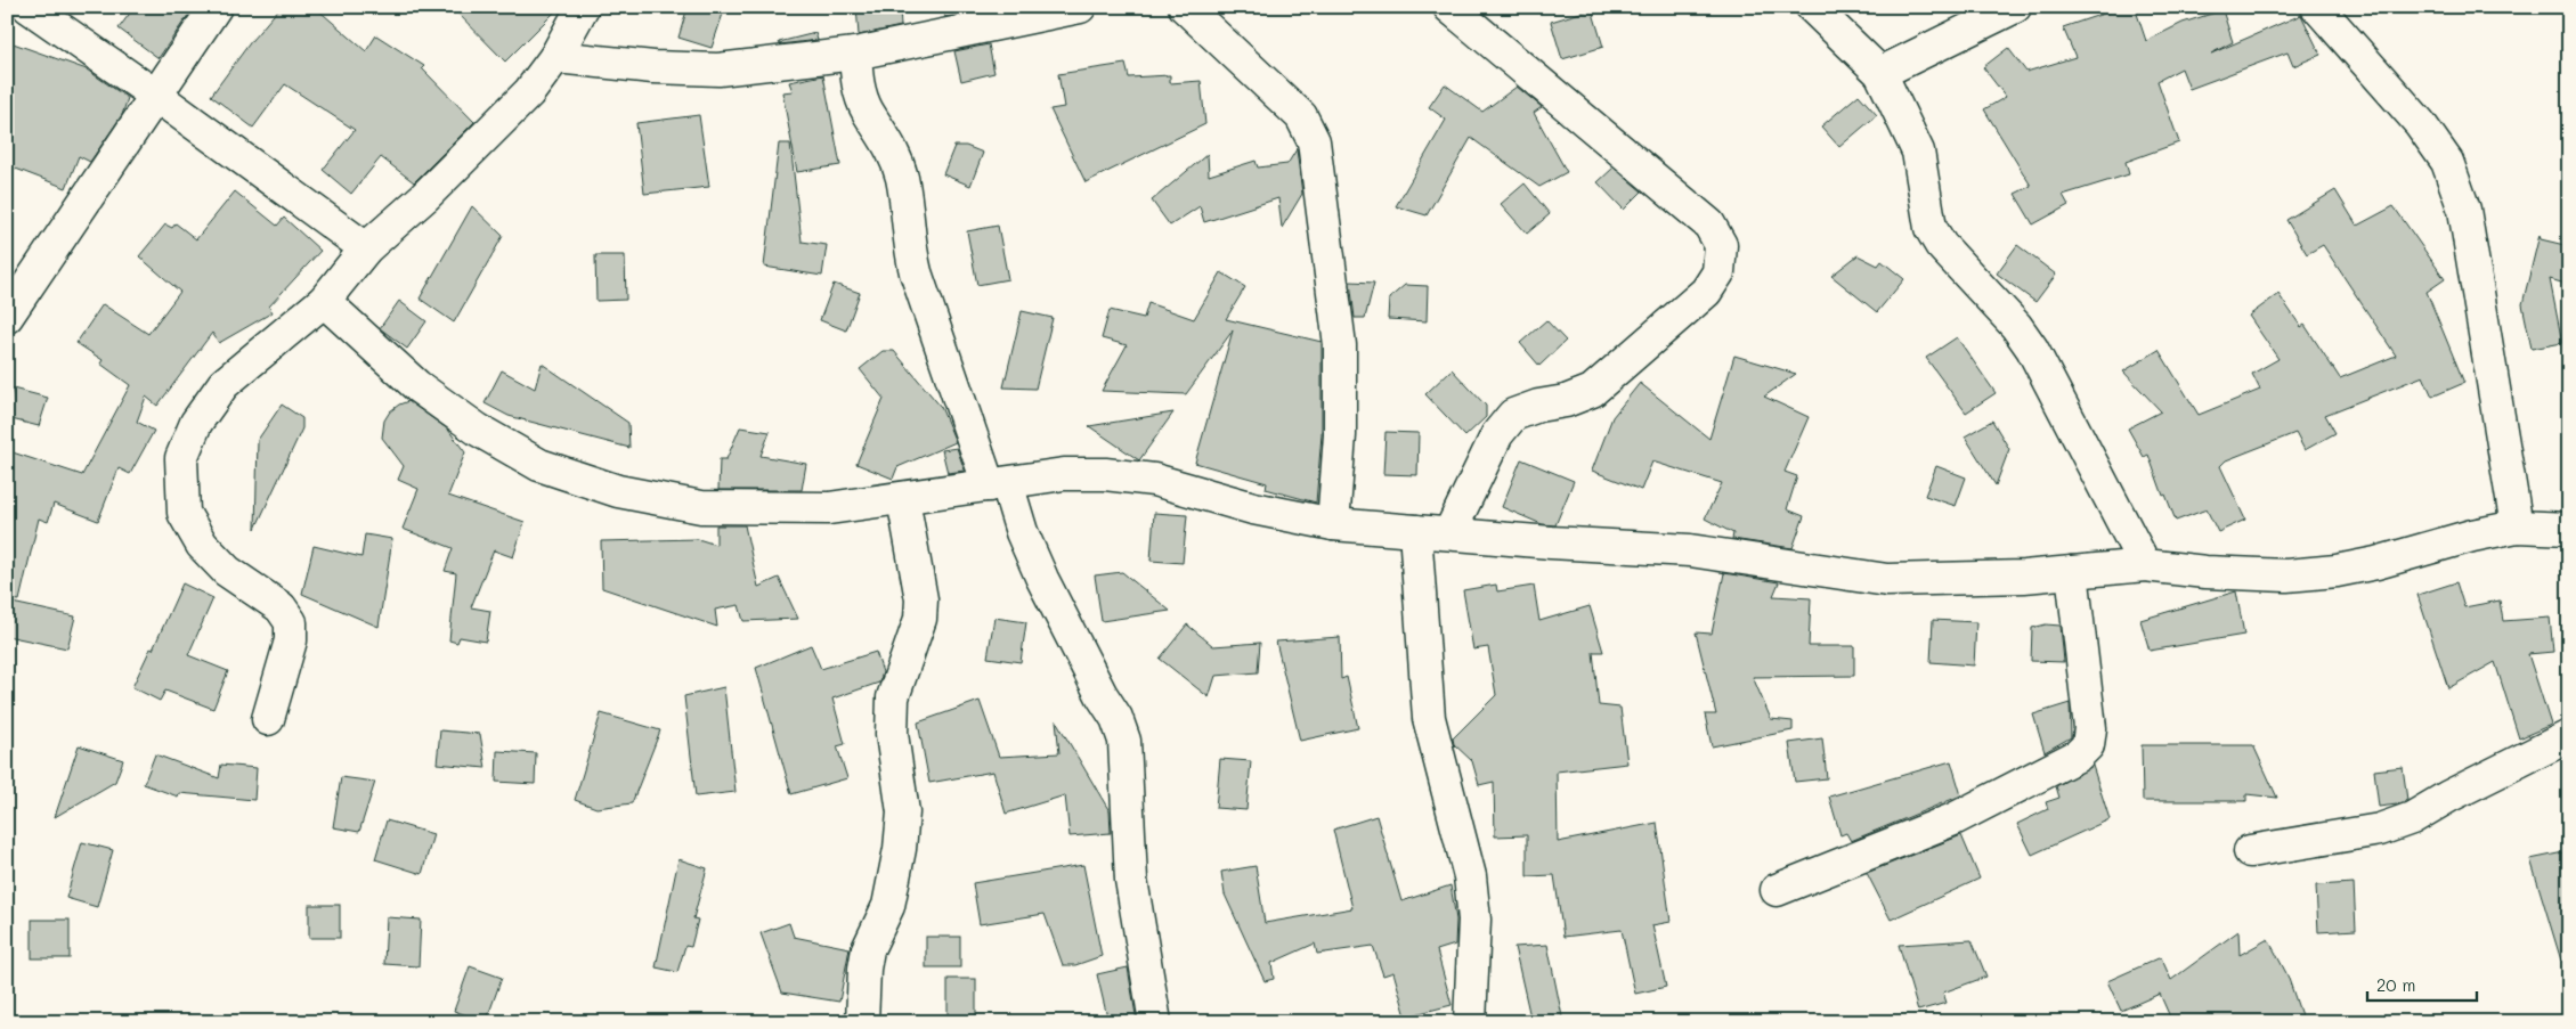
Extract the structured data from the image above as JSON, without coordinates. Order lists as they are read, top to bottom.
{
  "scale_bar": "20 m"
}
